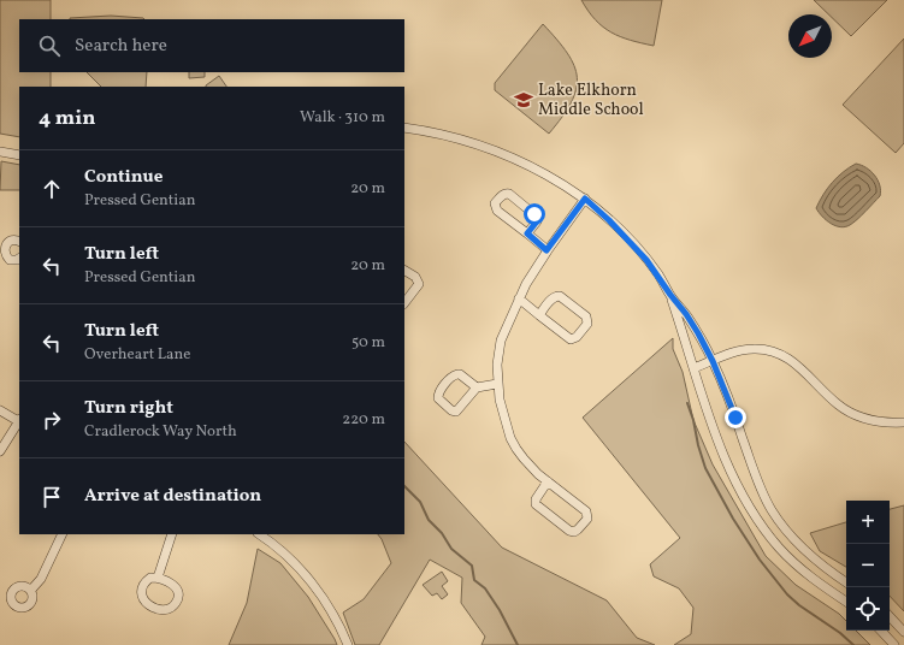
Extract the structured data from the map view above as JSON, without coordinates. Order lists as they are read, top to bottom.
{
  "places": {
    "school or university": ["Lake Elkhorn Middle School"]
  },
  "north": "bottom left",
  "page": {
    "search": "Search here",
    "heading": ["4 min", "Walk · 310 m"],
    "list": [
      ["Continue", "Pressed Gentian", "20 m"],
      ["Turn left", "Pressed Gentian", "20 m"],
      ["Turn left", "Overheart Lane", "50 m"],
      ["Turn right", "Cradlerock Way North", "220 m"],
      "Arrive at destination"
    ],
    "map_buttons": ["+", "−"]
  }
}
